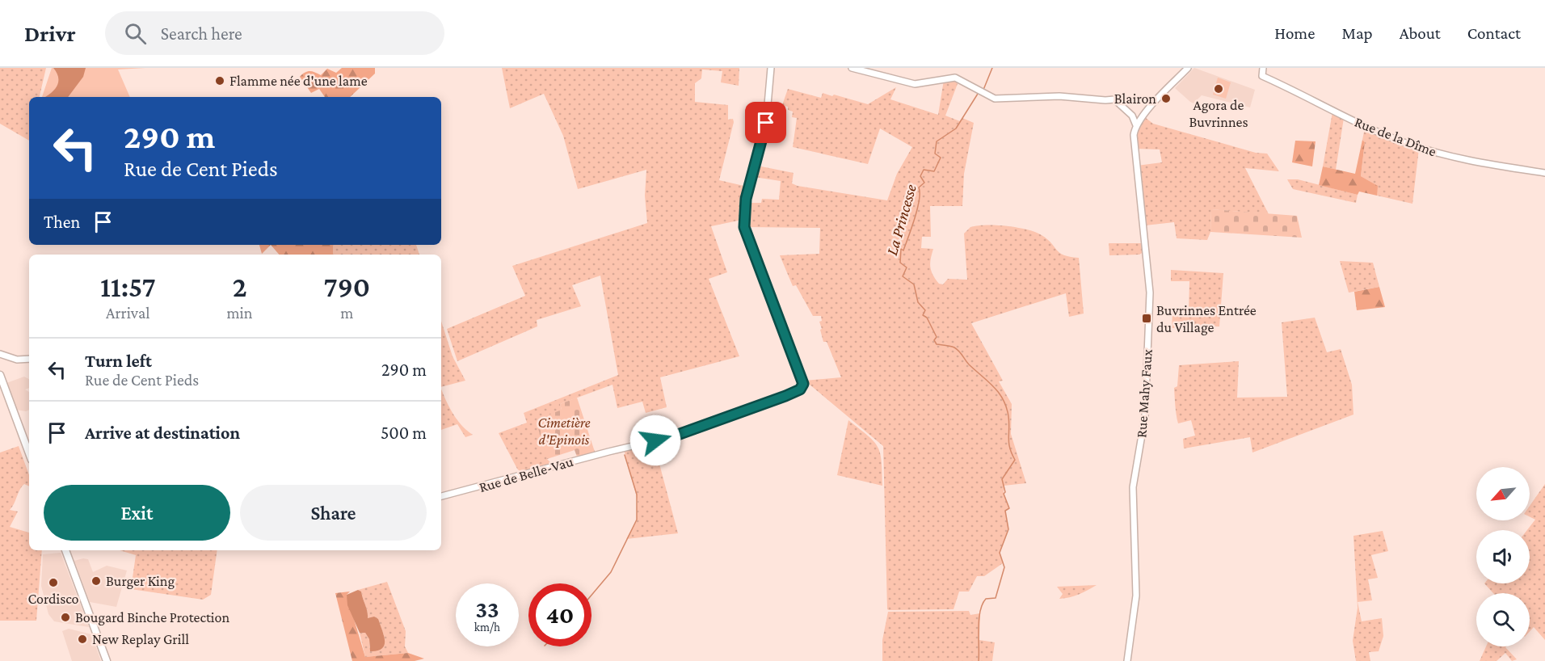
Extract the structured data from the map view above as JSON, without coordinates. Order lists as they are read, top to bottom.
{
  "streets": {
    "street": ["Rue de la Dîme", "Rue Mahy Faux", "Rue de Belle-Vau"]
  },
  "water": ["La Princesse"],
  "parks": ["Cimetière d'Epinois"],
  "places": {
    "other": [
      "Flamme née d'une lame",
      "Agora de Buvrinnes",
      "Blairon",
      "Burger King",
      "Cordisco",
      "Bougard Binche Protection",
      "New Replay Grill"
    ],
    "transit": ["Buvrinnes Entrée du Village"]
  },
  "north": "bottom left",
  "page": {
    "header": "Drivr",
    "search": "Search here",
    "nav": [
      "Home",
      "Map",
      "About",
      "Contact"
    ],
    "turn": ["290 m", "Rue de Cent Pieds"],
    "then": "Then",
    "eta": [
      "11:57",
      "Arrival",
      "2",
      "min",
      "790",
      "m"
    ],
    "list": [
      {
        "name": "Turn left",
        "note": "Rue de Cent Pieds",
        "value": "290 m"
      },
      {
        "name": "Arrive at destination",
        "value": "500 m"
      }
    ],
    "buttons": ["Exit", "Share"],
    "speed": "33 km/h",
    "limit": "40"
  }
}
